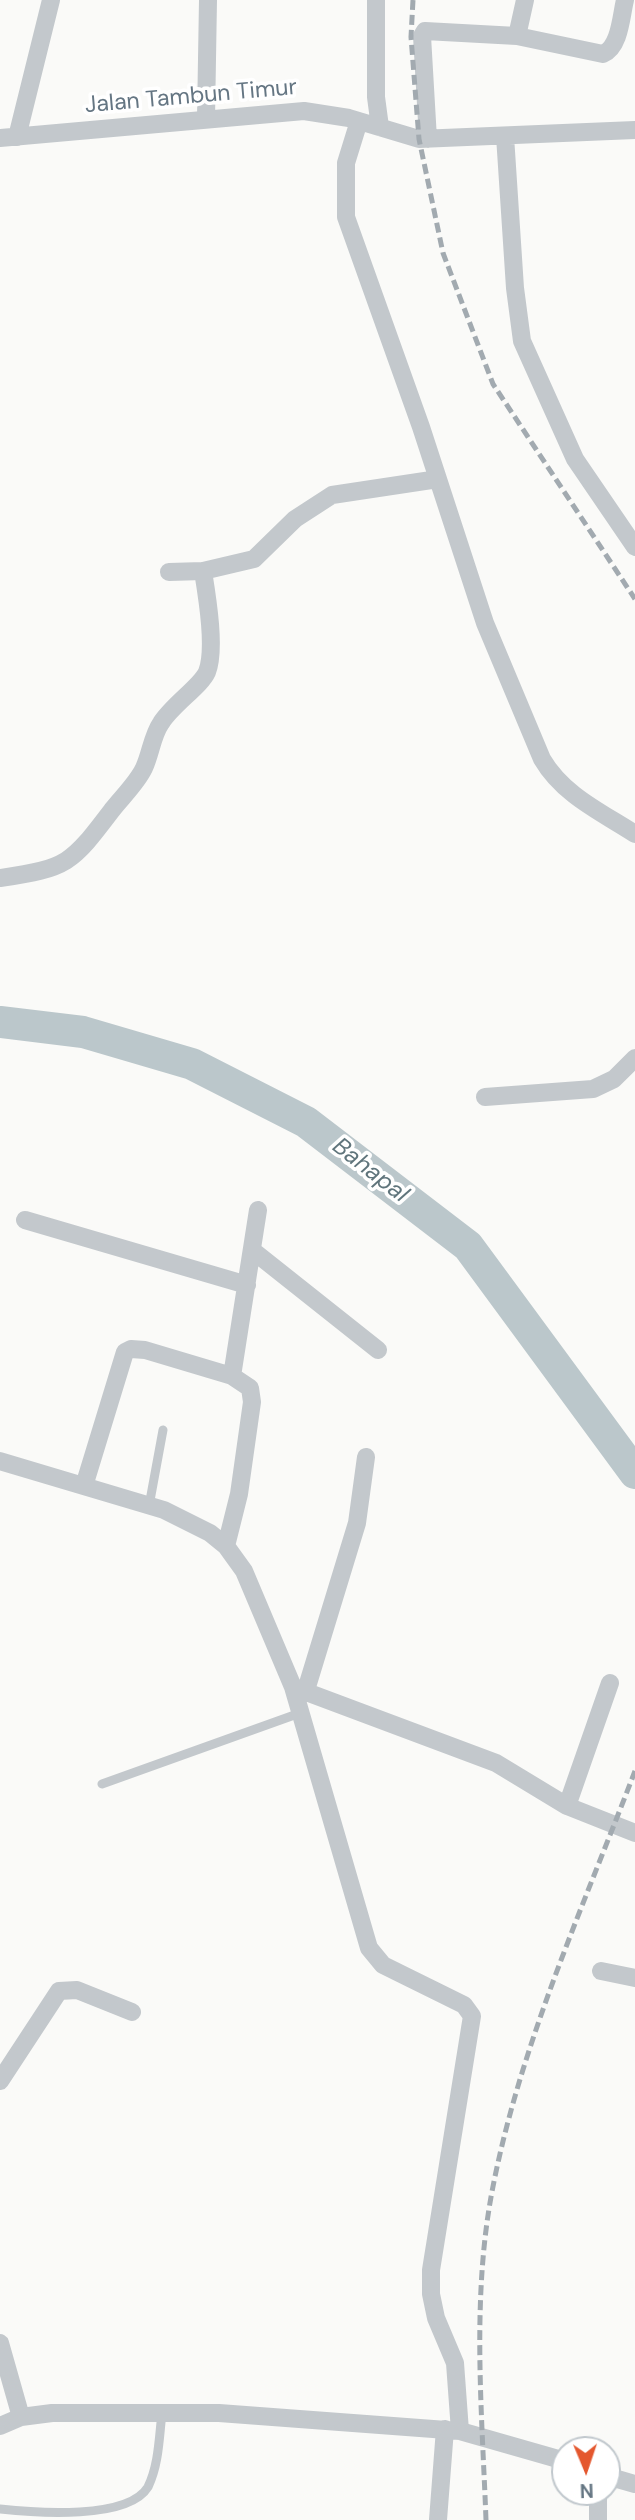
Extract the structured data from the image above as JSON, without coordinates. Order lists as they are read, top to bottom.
{
  "streets": {
    "street": ["Jalan Tambun Timur"]
  },
  "water": ["Bahapal"],
  "north": "bottom"
}
